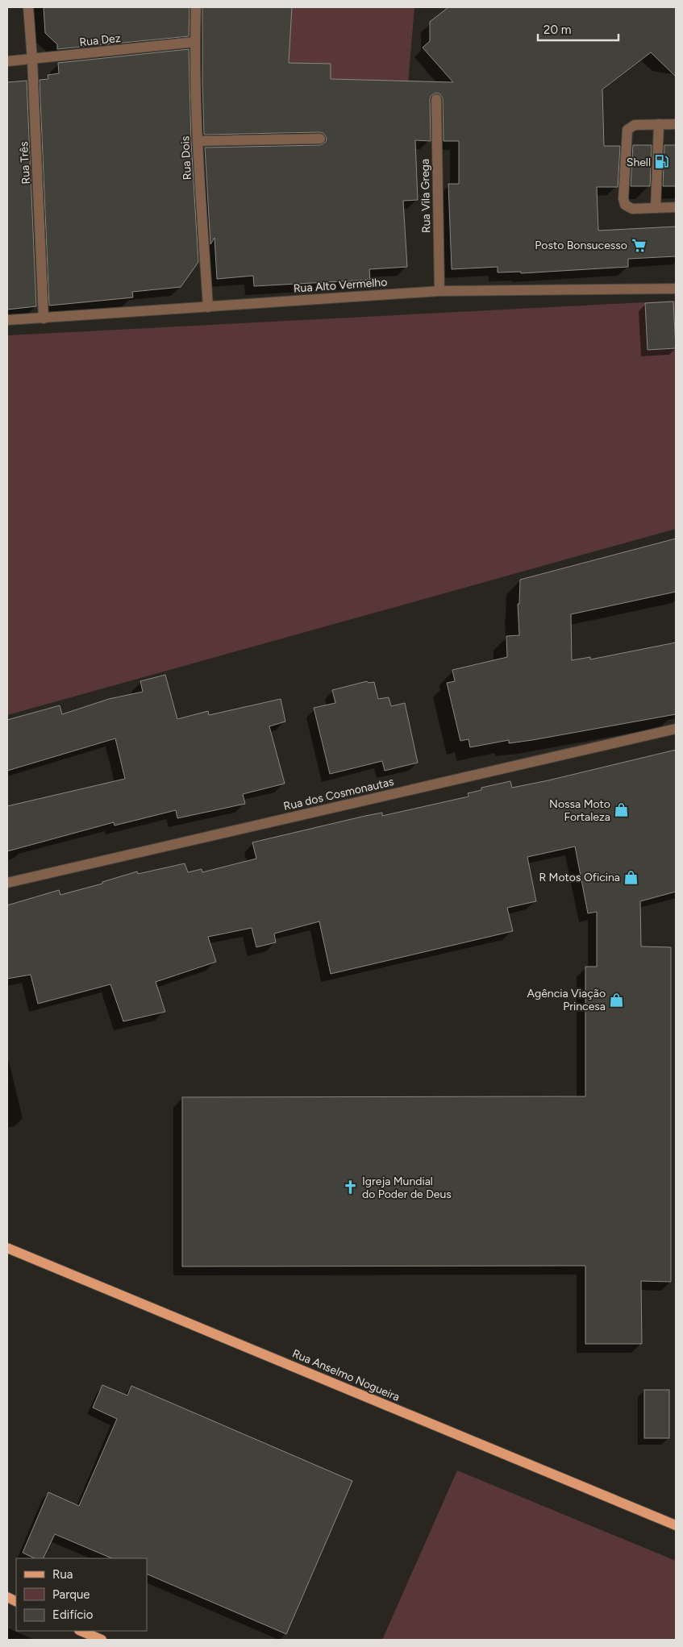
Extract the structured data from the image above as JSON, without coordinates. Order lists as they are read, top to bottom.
{
  "streets": {
    "main road": ["Rua Anselmo Nogueira"],
    "street": [
      "Rua Dez",
      "Rua Dois",
      "Rua Três",
      "Rua Vila Grega",
      "Rua Alto Vermelho",
      "Rua dos Cosmonautas"
    ]
  },
  "crossings": [
    ["Rua Dez", "Rua Dois"],
    ["Rua Dez", "Rua Três"],
    ["Rua Dois", "Rua Alto Vermelho"],
    ["Rua Três", "Rua Alto Vermelho"],
    ["Rua Vila Grega", "Rua Alto Vermelho"]
  ],
  "places": {
    "fuel station": ["Shell"],
    "supermarket": ["Posto Bonsucesso"],
    "shop": ["Nossa Moto Fortaleza", "R Motos Oficina", "Agência Viação Princesa"],
    "church": ["Igreja Mundial do Poder de Deus"]
  },
  "legend": ["Rua", "Parque", "Edifício"],
  "scale_bar": "20 m"
}
